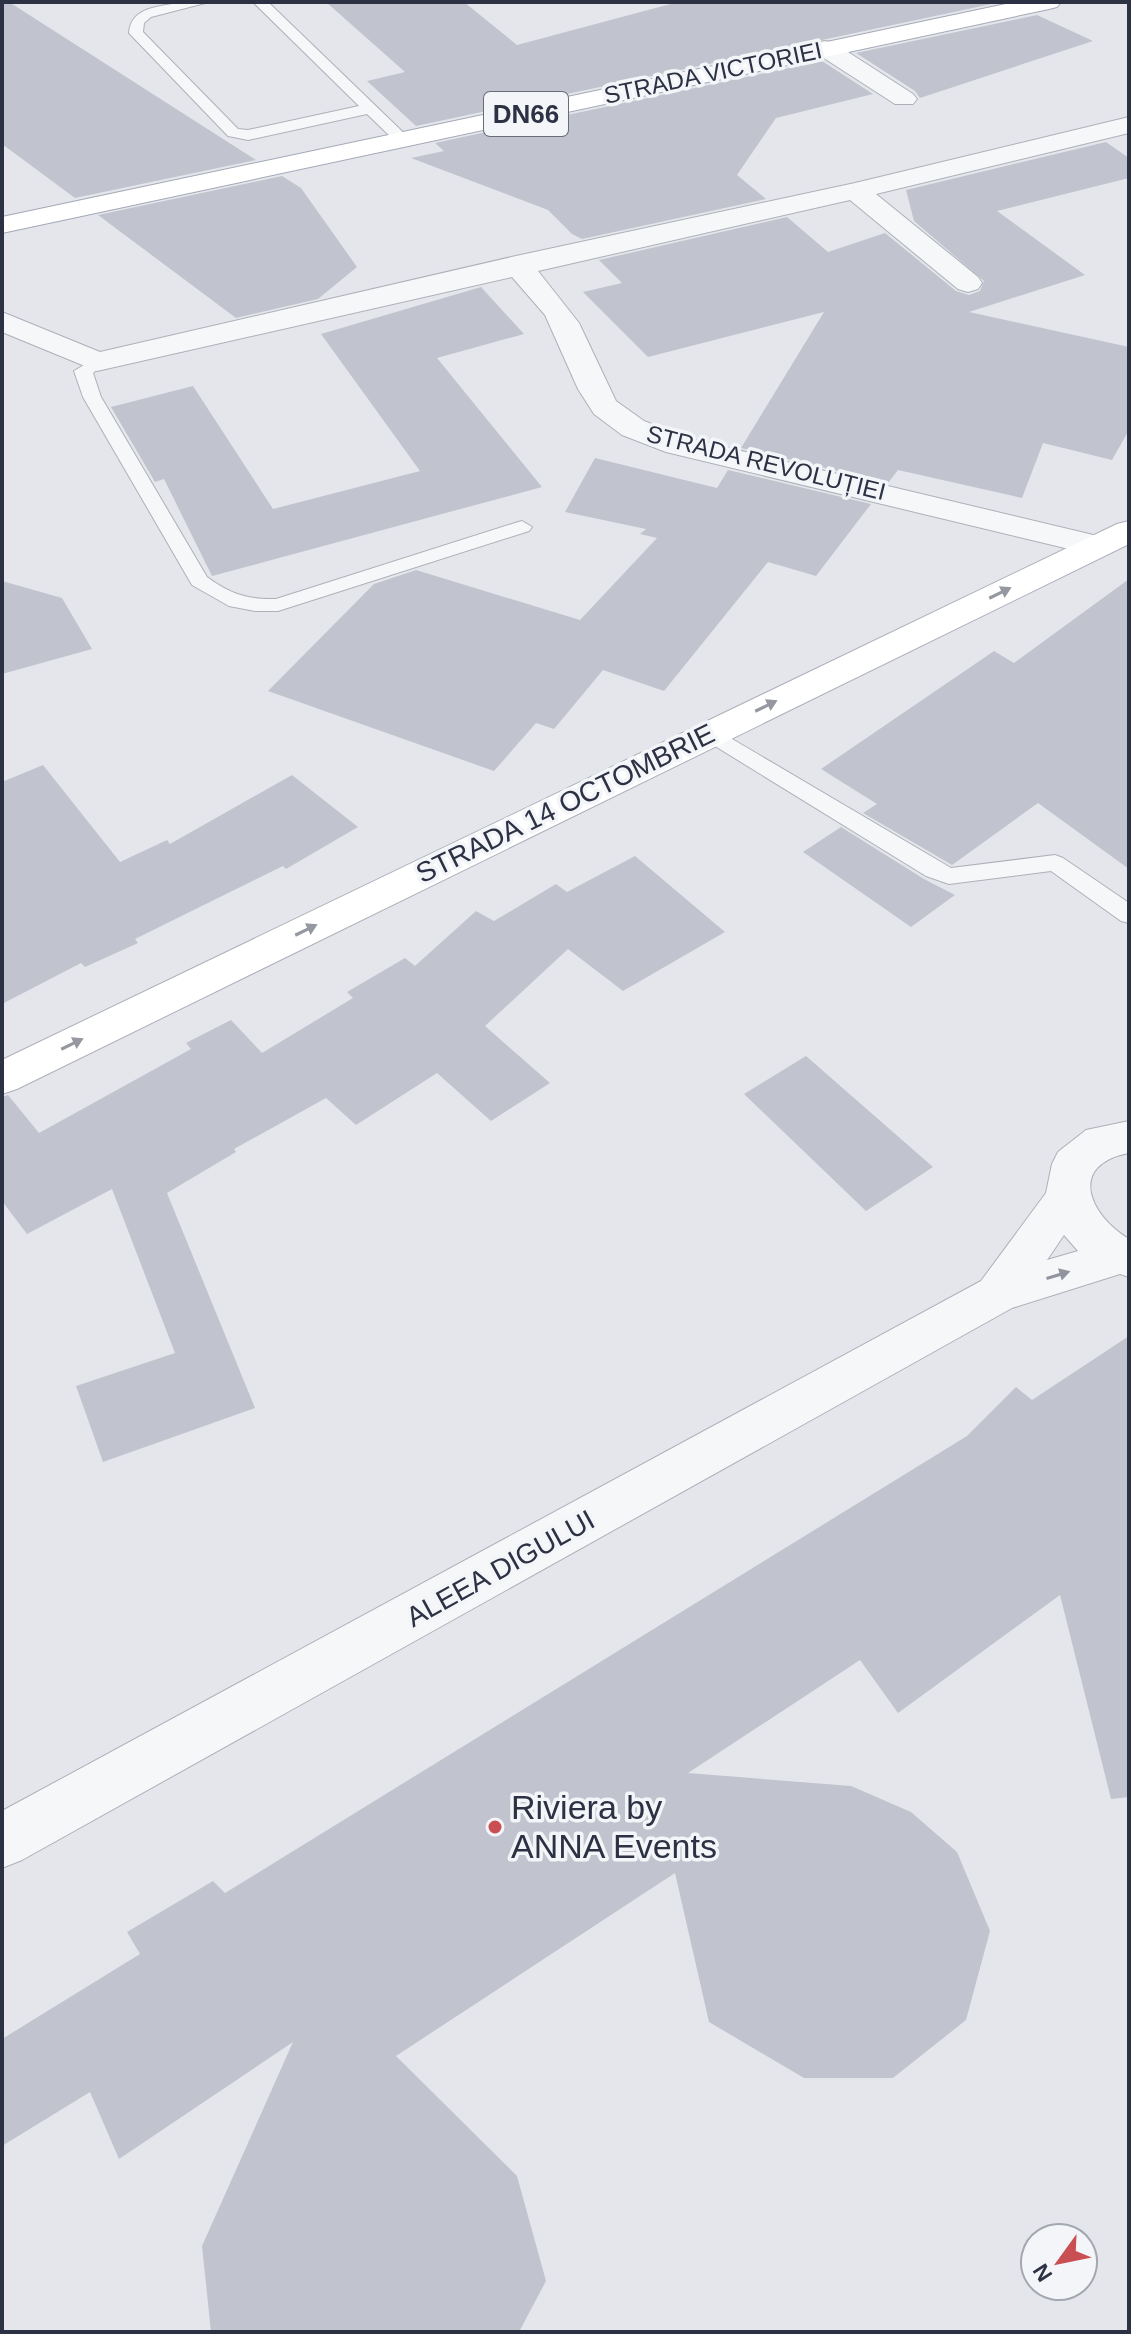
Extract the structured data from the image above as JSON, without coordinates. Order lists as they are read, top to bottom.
{
  "streets": {
    "main road": ["STRADA VICTORIEI", "DN66", "STRADA 14 OCTOMBRIE"],
    "street": ["STRADA REVOLUȚIEI", "ALEEA DIGULUI"]
  },
  "crossings": [
    ["STRADA REVOLUȚIEI", "STRADA 14 OCTOMBRIE"]
  ],
  "one_way": ["STRADA 14 OCTOMBRIE"],
  "places": ["Riviera by ANNA Events"],
  "north": "bottom left"
}
